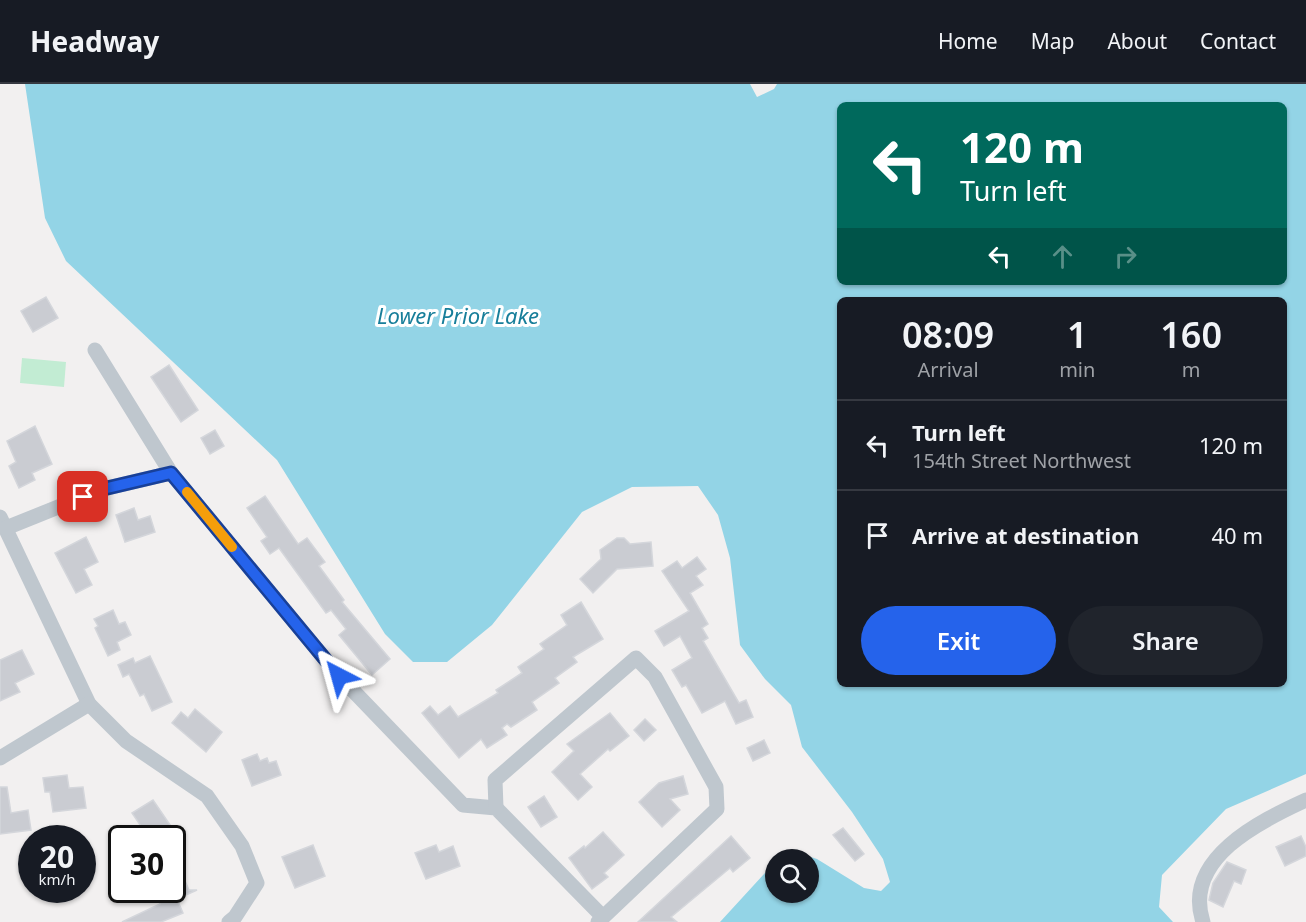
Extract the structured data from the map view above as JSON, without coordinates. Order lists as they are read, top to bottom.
{
  "water": ["Lower Prior Lake"],
  "page": {
    "header": "Headway",
    "nav": [
      "Home",
      "Map",
      "About",
      "Contact"
    ],
    "turn": ["120 m", "Turn left"],
    "eta": [
      "08:09",
      "Arrival",
      "1",
      "min",
      "160",
      "m"
    ],
    "list": [
      {
        "name": "Turn left",
        "note": "154th Street Northwest",
        "value": "120 m"
      },
      {
        "name": "Arrive at destination",
        "value": "40 m"
      }
    ],
    "buttons": ["Exit", "Share"],
    "speed": "20 km/h",
    "limit": "30"
  }
}
